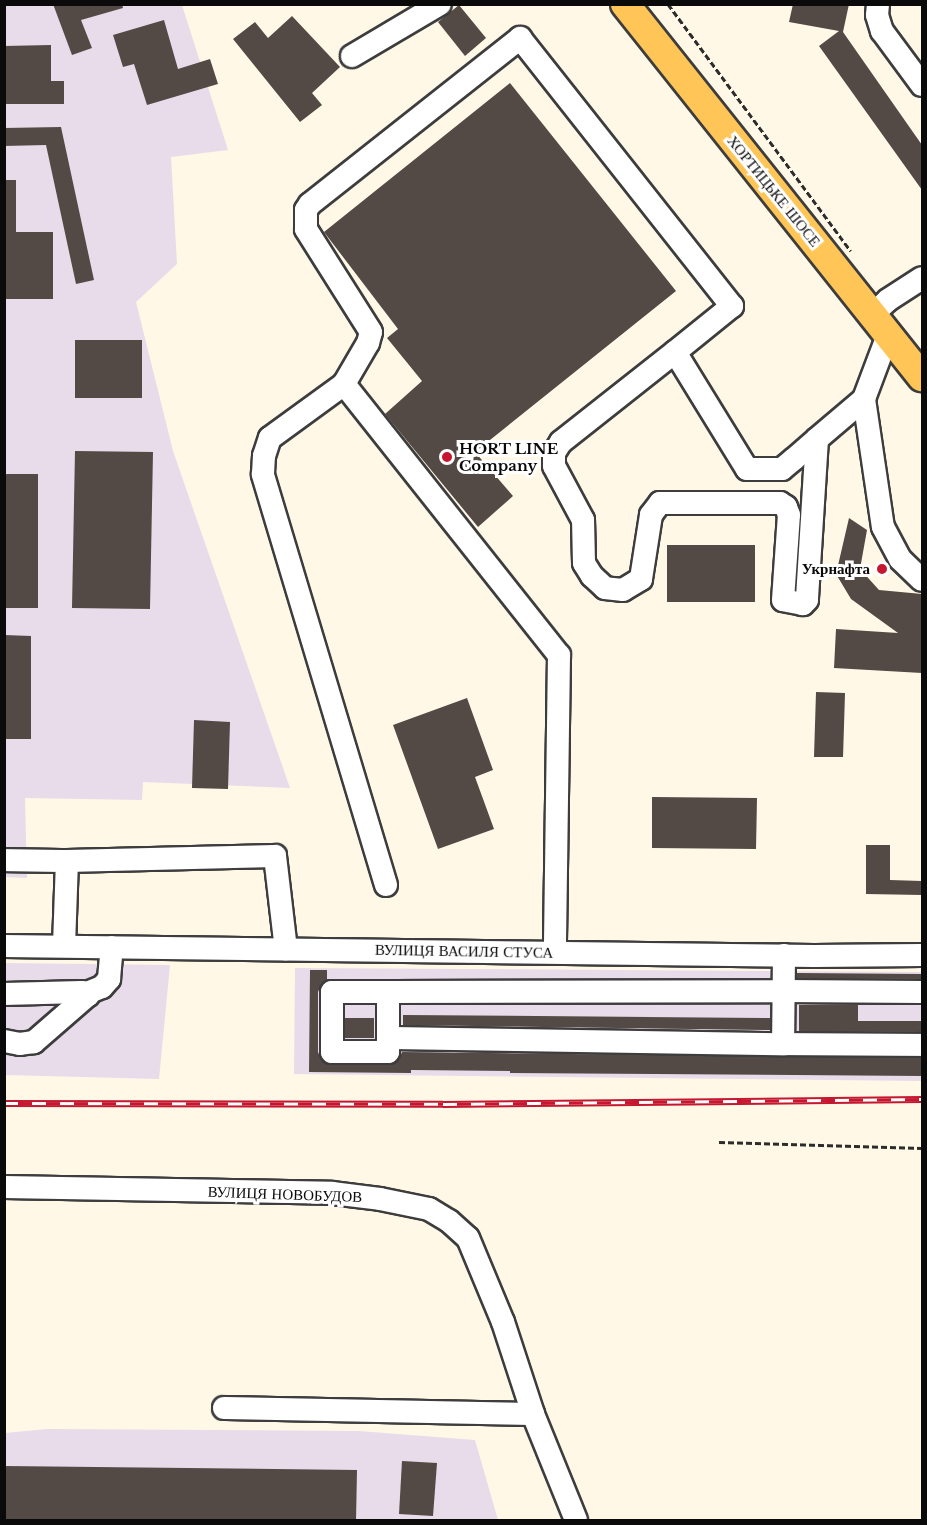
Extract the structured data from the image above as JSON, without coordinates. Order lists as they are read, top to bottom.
{
  "streets": {
    "main road": ["ХОРТИЦЬКЕ ШОСЕ"],
    "street": ["ВУЛИЦЯ ВАСИЛЯ СТУСА", "ВУЛИЦЯ НОВОБУДОВ"]
  },
  "places": ["HORT LINE Company", "Укрнафта"]
}
